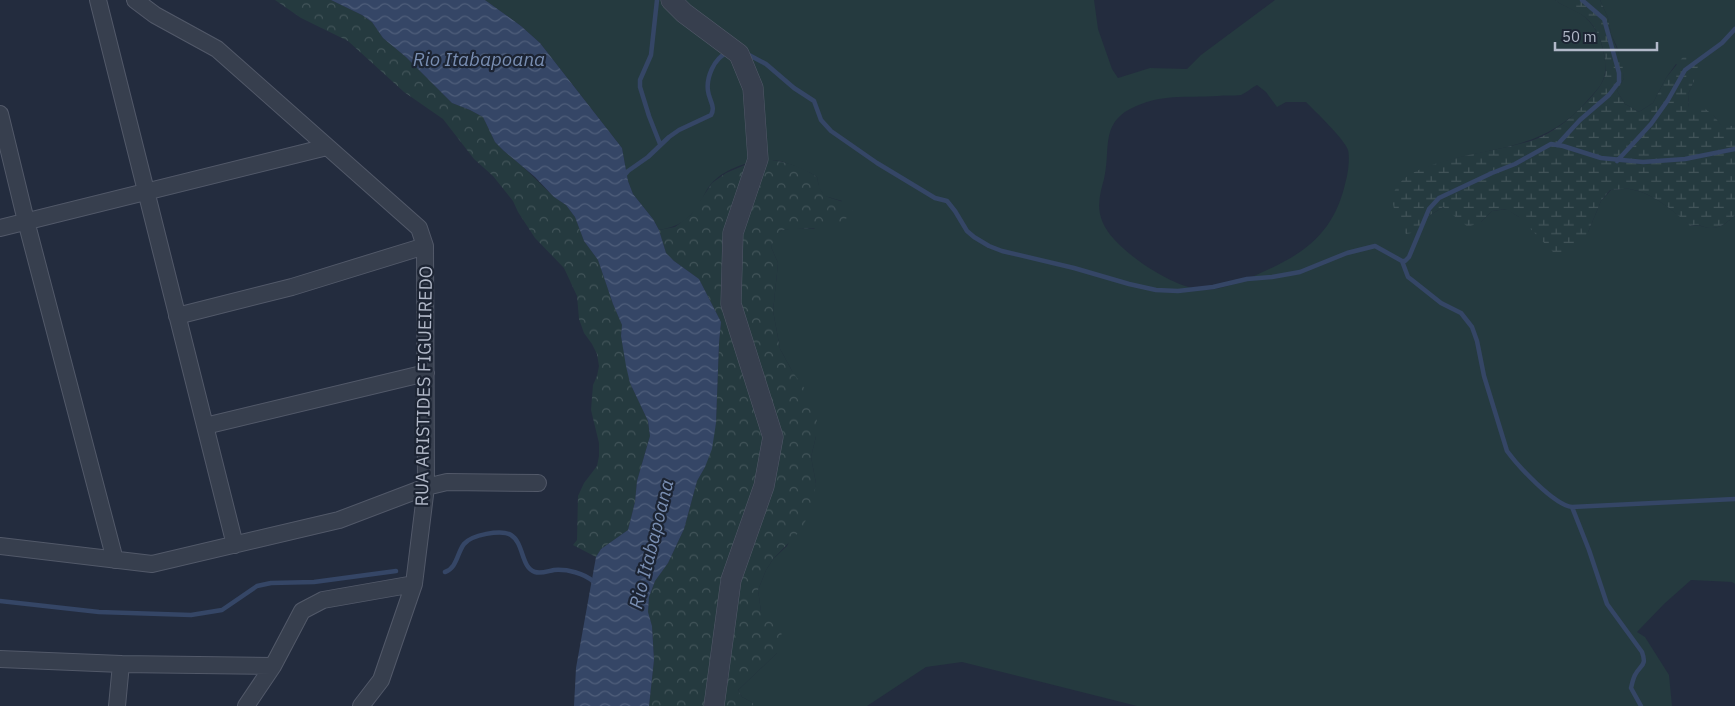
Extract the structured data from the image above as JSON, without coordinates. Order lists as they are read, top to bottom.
{
  "streets": {
    "street": ["RUA ARISTIDES FIGUEIREDO"]
  },
  "water": ["Rio Itabapoana"],
  "scale_bar": "50 m"
}
